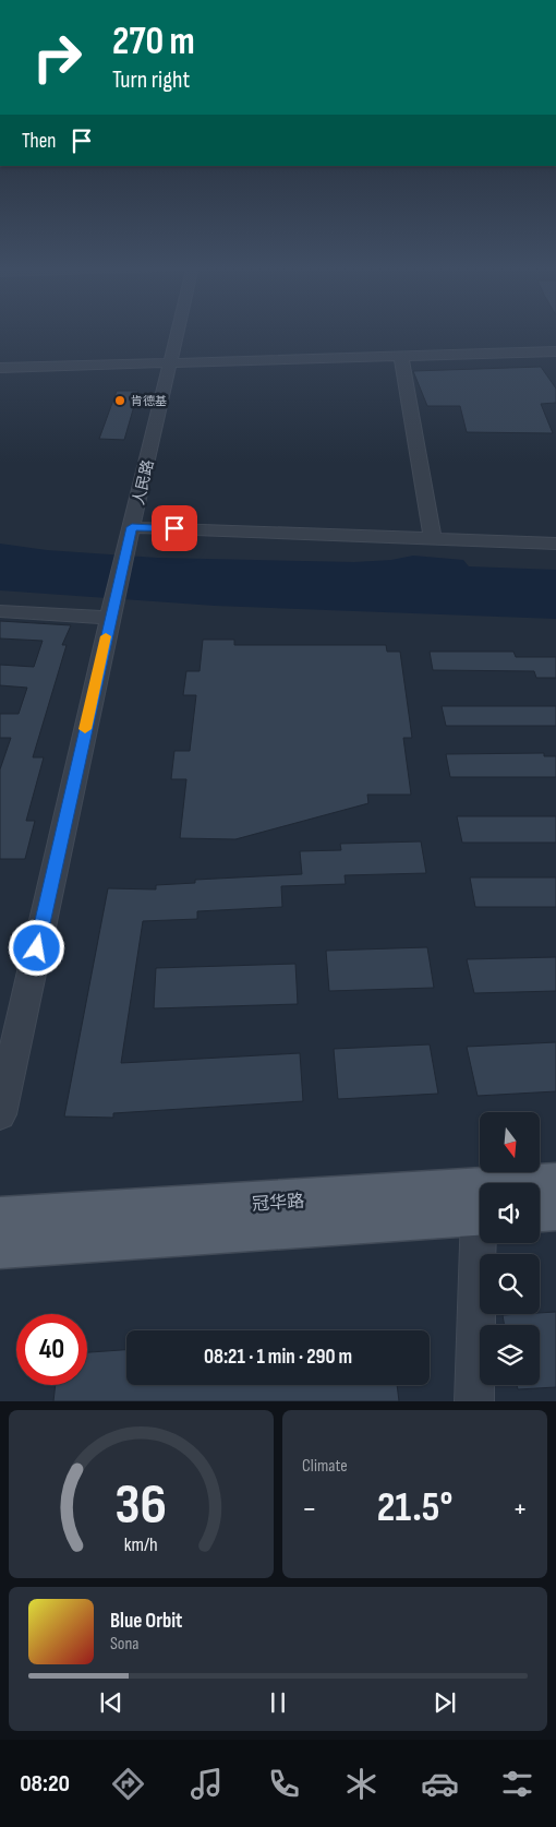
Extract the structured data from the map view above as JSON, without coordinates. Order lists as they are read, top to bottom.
{
  "streets": {
    "main road": ["冠华路"],
    "street": ["人民路"]
  },
  "places": ["肯德基"],
  "north": "bottom",
  "page": {
    "turn": ["270 m", "Turn right"],
    "then": "Then",
    "limit": "40",
    "trip": "08:21 · 1 min · 290 m",
    "tile": "Climate",
    "heat": ["−", "21.5°", "+"],
    "song": ["Blue Orbit", "Sona"],
    "tabs": "08:20",
    "gauge": ["36", "km/h"]
  }
}
